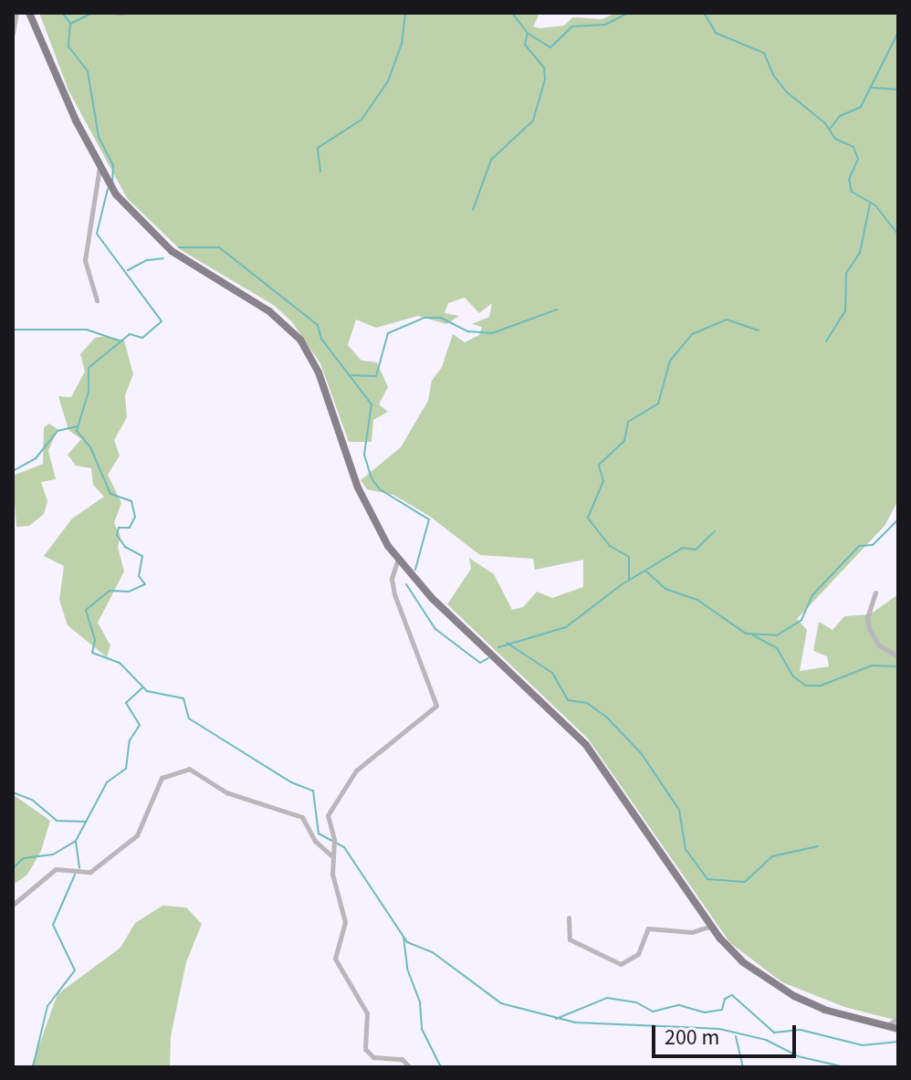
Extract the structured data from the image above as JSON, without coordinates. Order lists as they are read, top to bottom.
{
  "scale_bar": "200 m"
}
